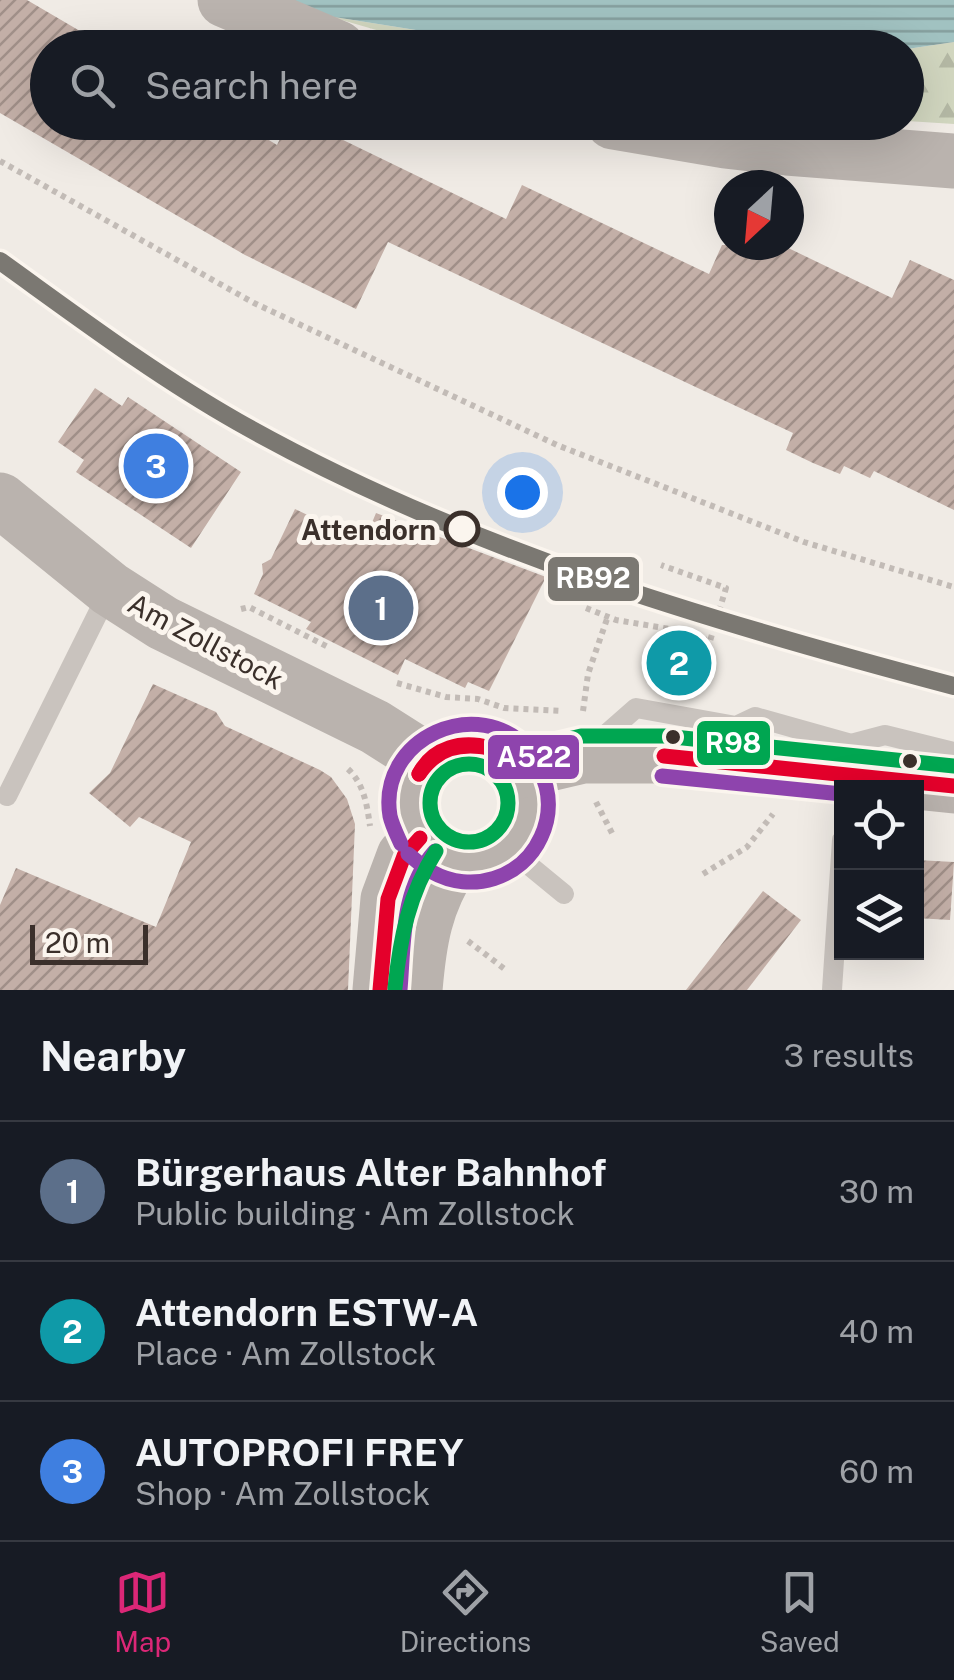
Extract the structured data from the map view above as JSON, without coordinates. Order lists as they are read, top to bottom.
{
  "streets": {
    "street": ["Am Zollstock"]
  },
  "places": ["Attendorn"],
  "lines": ["transit line RB92", "transit line A522", "transit line R98"],
  "scale_bar": "20 m",
  "north": "bottom left",
  "page": {
    "search": "Search here",
    "pins": ["3", "1", "2"],
    "scale": "20 m",
    "heading": ["Nearby", "3 results"],
    "list": [
      {
        "mark": "1",
        "name": "Bürgerhaus Alter Bahnhof",
        "note": "Public building · Am Zollstock",
        "value": "30 m"
      },
      {
        "mark": "2",
        "name": "Attendorn ESTW-A",
        "note": "Place · Am Zollstock",
        "value": "40 m"
      },
      {
        "mark": "3",
        "name": "AUTOPROFI FREY",
        "note": "Shop · Am Zollstock",
        "value": "60 m"
      }
    ],
    "nav": ["Map", "Directions", "Saved"]
  }
}
